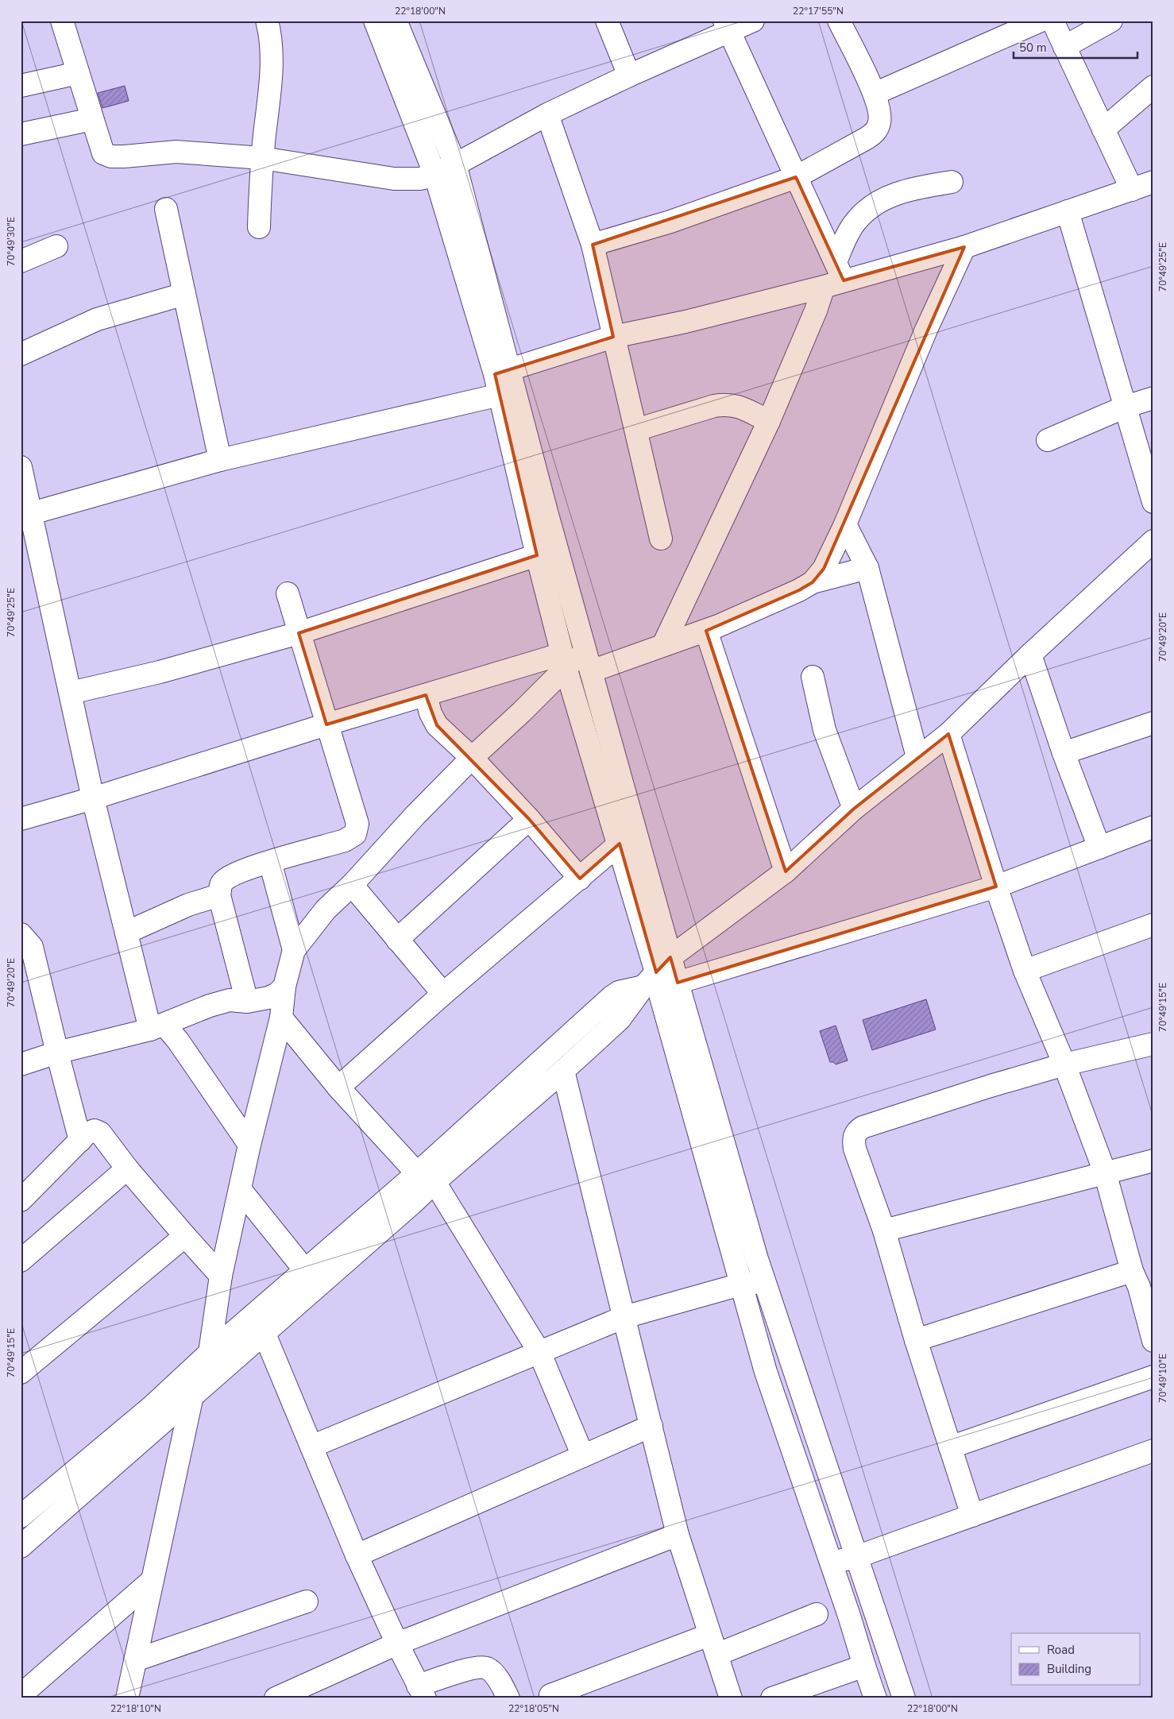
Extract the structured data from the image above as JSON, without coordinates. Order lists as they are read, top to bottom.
{
  "legend": ["Road", "Building"],
  "scale_bar": "50 m",
  "coordinates": [
    "22°18'00\"N",
    "22°17'55\"N",
    "70°49'30\"E",
    "70°49'25\"E",
    "70°49'20\"E",
    "70°49'15\"E",
    "70°49'10\"E",
    "22°18'10\"N",
    "22°18'05\"N"
  ]
}
